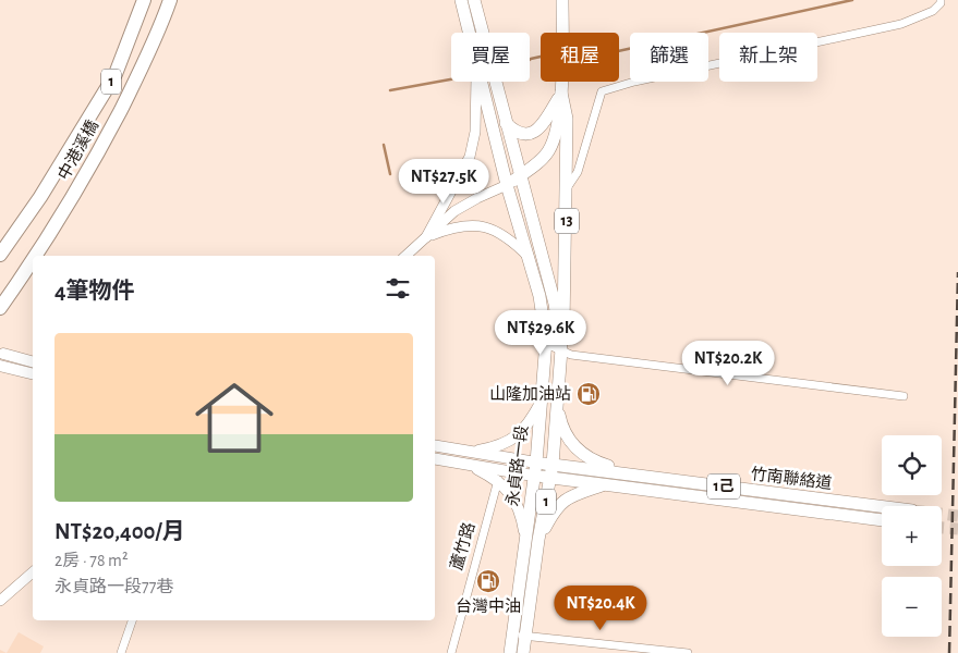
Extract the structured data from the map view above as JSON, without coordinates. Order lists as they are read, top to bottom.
{
  "streets": {
    "highway": ["1", "中港溪橋"],
    "main road": [
      "13",
      "永貞路一段",
      "竹南聯絡道",
      "1己"
    ],
    "street": ["蘆竹路"]
  },
  "crossings": [
    ["1", "永貞路一段"],
    ["13", "永貞路一段"],
    ["永貞路一段", "竹南聯絡道"]
  ],
  "places": {
    "fuel station": ["山隆加油站", "台灣中油"]
  },
  "page": {
    "chip": [
      "買屋",
      "租屋",
      "篩選",
      "新上架"
    ],
    "price": [
      "NT$27.5K",
      "NT$29.6K",
      "NT$20.2K",
      "NT$20.4K"
    ],
    "heading": "4筆物件",
    "list": [
      {
        "name": "NT$20,400/月",
        "note": "2房 · 78 m² · 永貞路一段77巷"
      }
    ],
    "map_buttons": ["+", "−"]
  }
}
